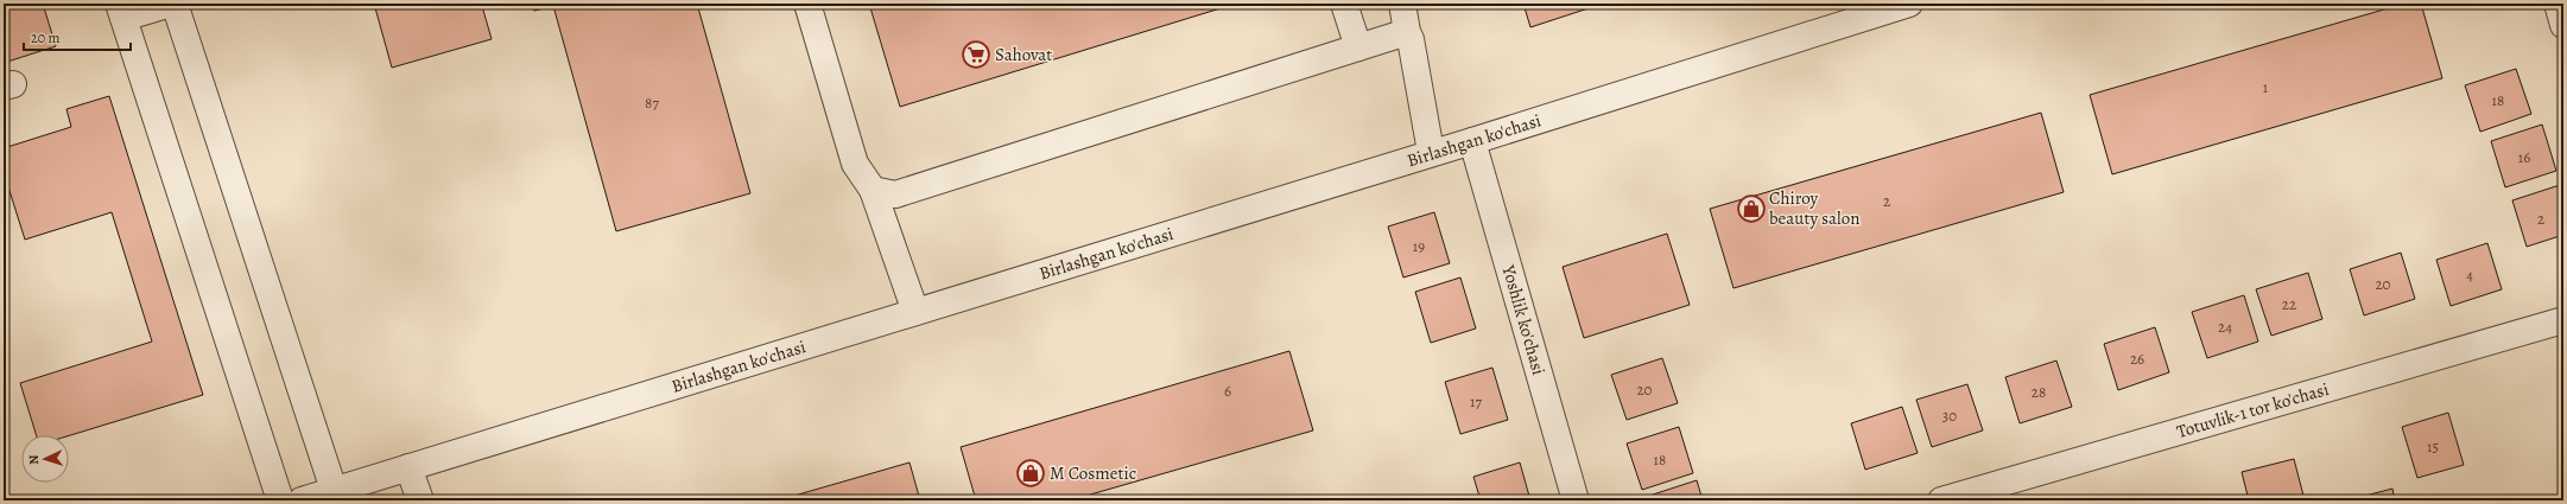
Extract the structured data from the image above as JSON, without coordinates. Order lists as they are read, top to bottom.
{
  "streets": {
    "street": ["Birlashgan ko'chasi", "Yoshlik ko'chasi", "Totuvlik-1 tor ko'chasi"]
  },
  "crossings": [
    ["Birlashgan ko'chasi", "Yoshlik ko'chasi"]
  ],
  "places": {
    "supermarket": ["Sahovat"],
    "shop": ["Chiroy beauty salon", "M Cosmetic"]
  },
  "house_numbers": [
    "1",
    "18",
    "87",
    "16",
    "2",
    "2",
    "19",
    "4",
    "20",
    "22",
    "24",
    "26",
    "20",
    "6",
    "28",
    "17",
    "30",
    "15",
    "18"
  ],
  "scale_bar": "20 m",
  "north": "left"
}
